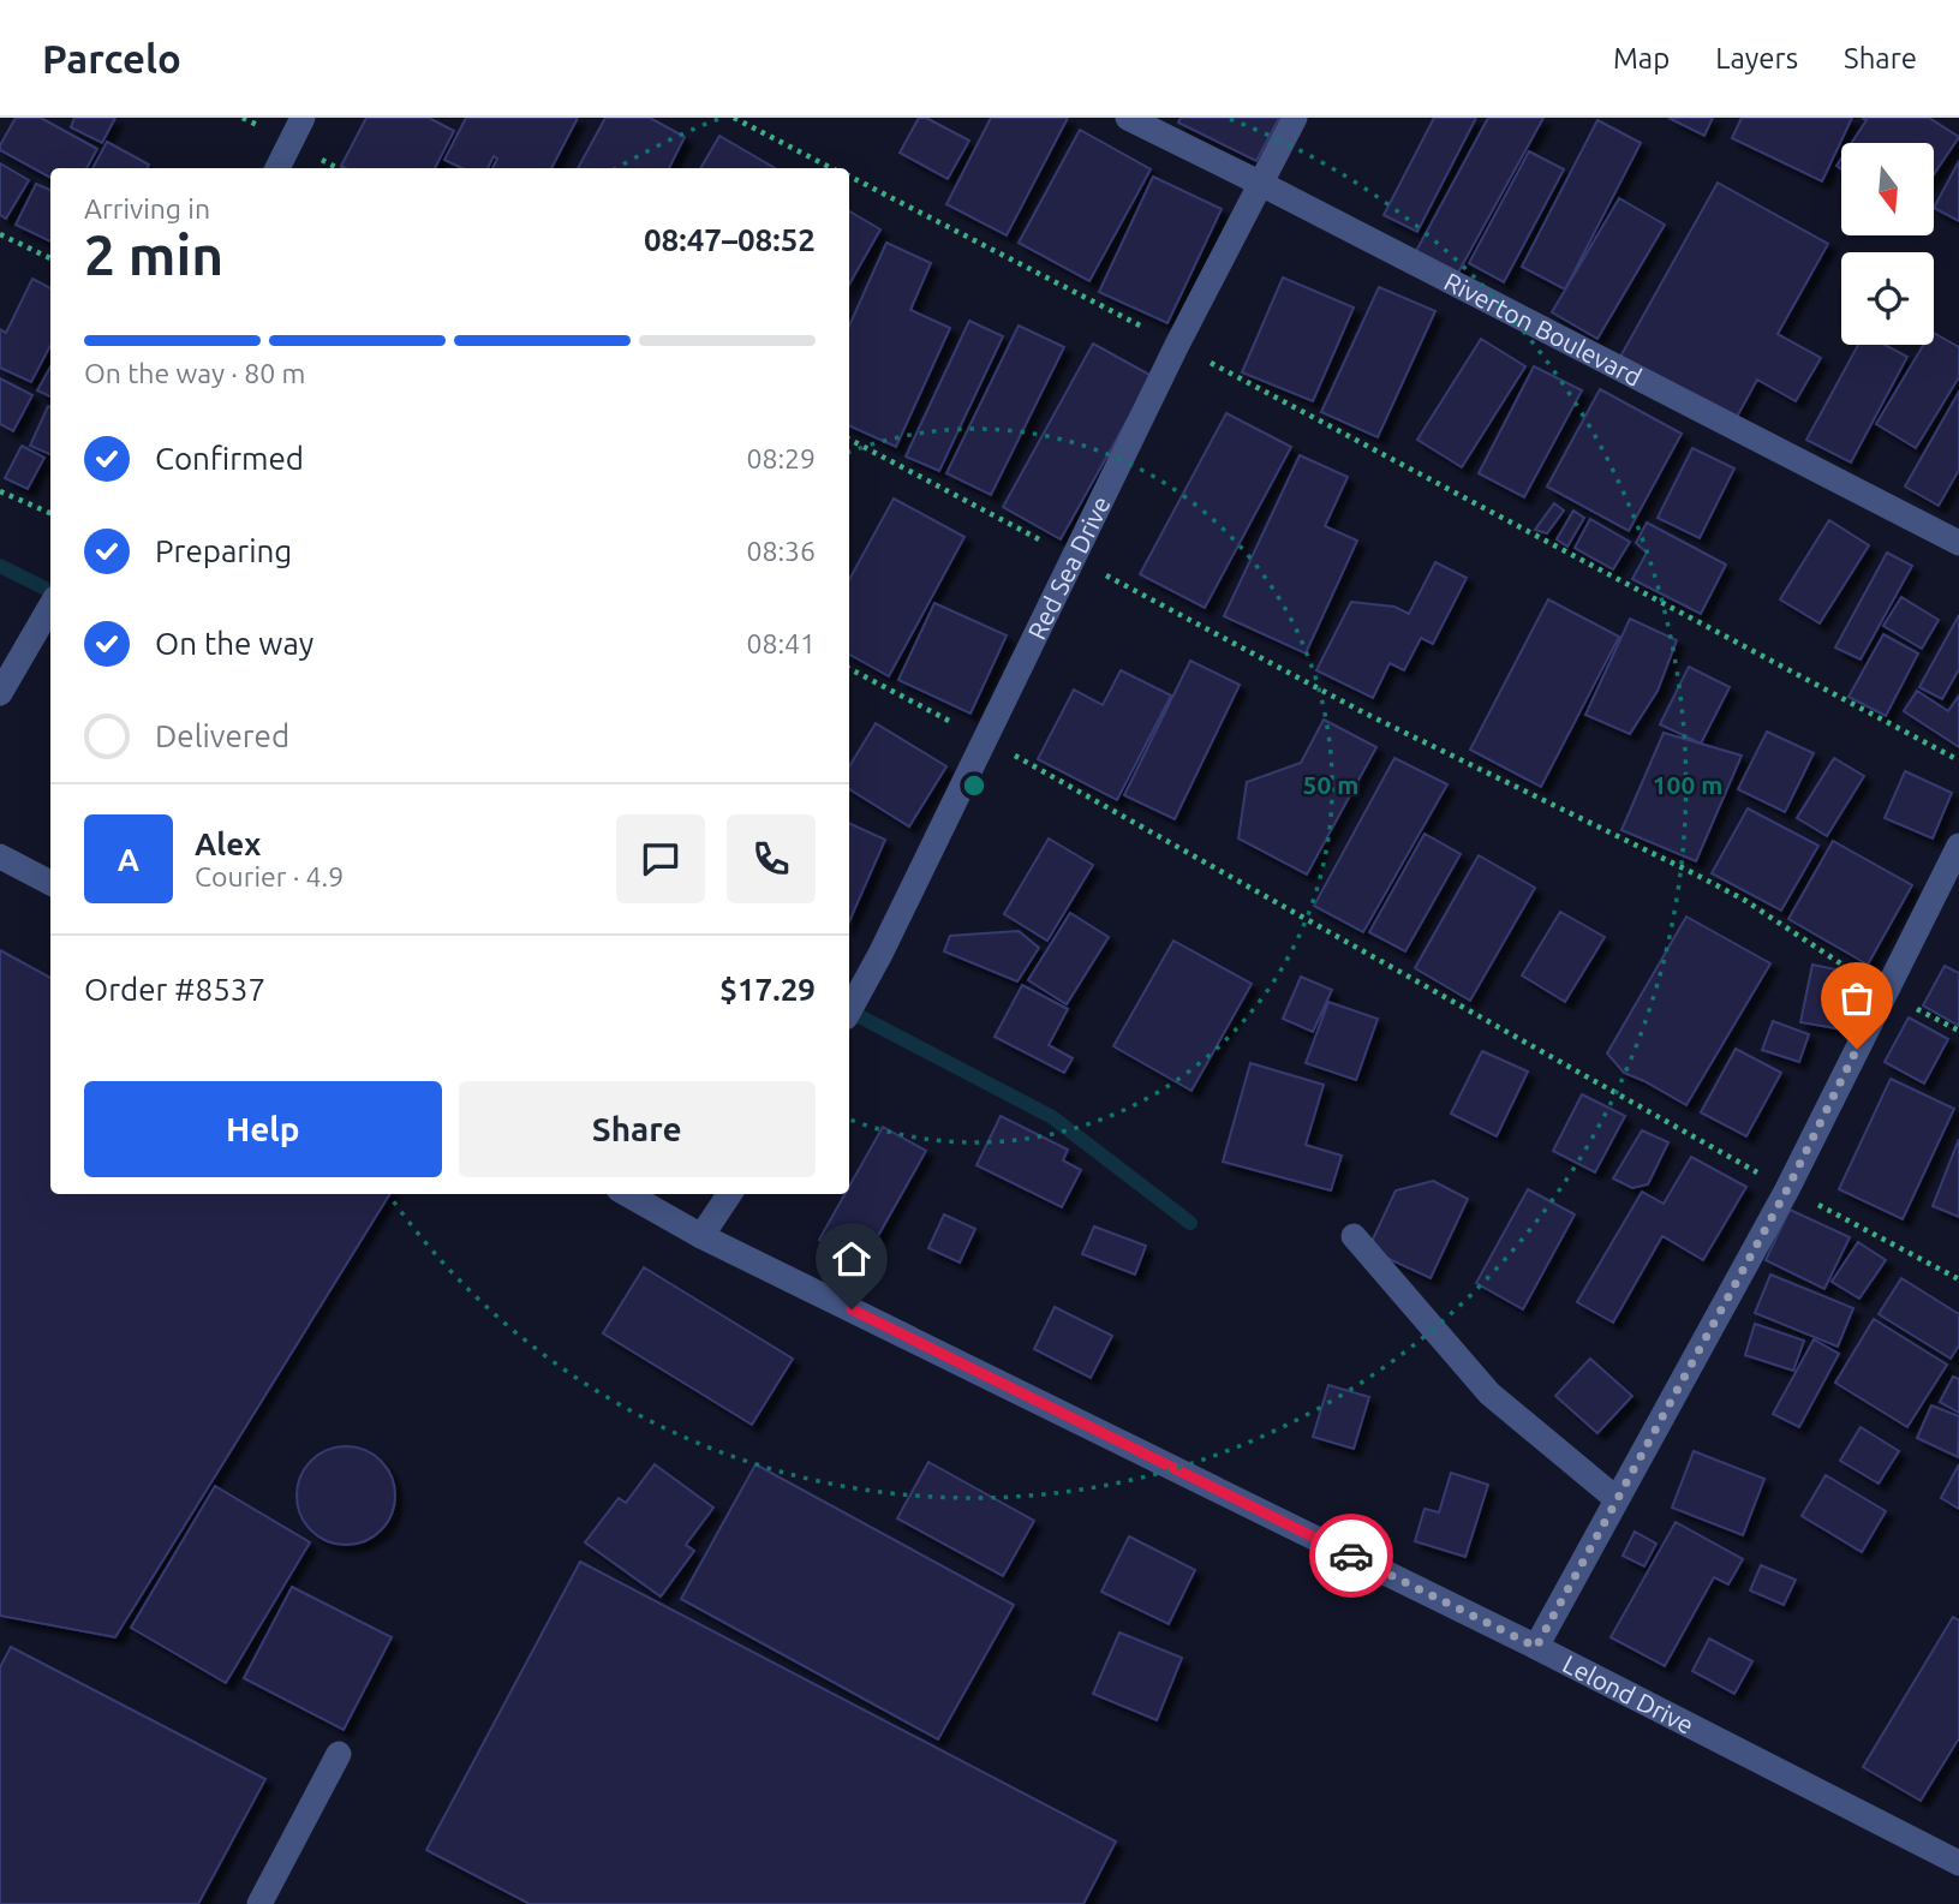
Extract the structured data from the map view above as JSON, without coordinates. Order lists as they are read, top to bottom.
{
  "streets": {
    "street": ["Riverton Boulevard", "Red Sea Drive", "Lelond Drive"]
  },
  "crossings": [
    ["Riverton Boulevard", "Red Sea Drive"]
  ],
  "north": "bottom",
  "page": {
    "header": "Parcelo",
    "nav": ["Map", "Layers", "Share"],
    "heading": ["2 min", "Arriving in", "08:47–08:52"],
    "panel": [
      "Alex",
      "Courier · 4.9",
      "Order #8537",
      "$17.29"
    ],
    "bar": "On the way · 80 m",
    "list": [
      ["Confirmed", "08:29"],
      ["Preparing", "08:36"],
      ["On the way", "08:41"],
      "Delivered"
    ],
    "round": "A",
    "buttons": ["Help", "Share"]
  },
  "rings": ["50 m", "100 m"]
}
